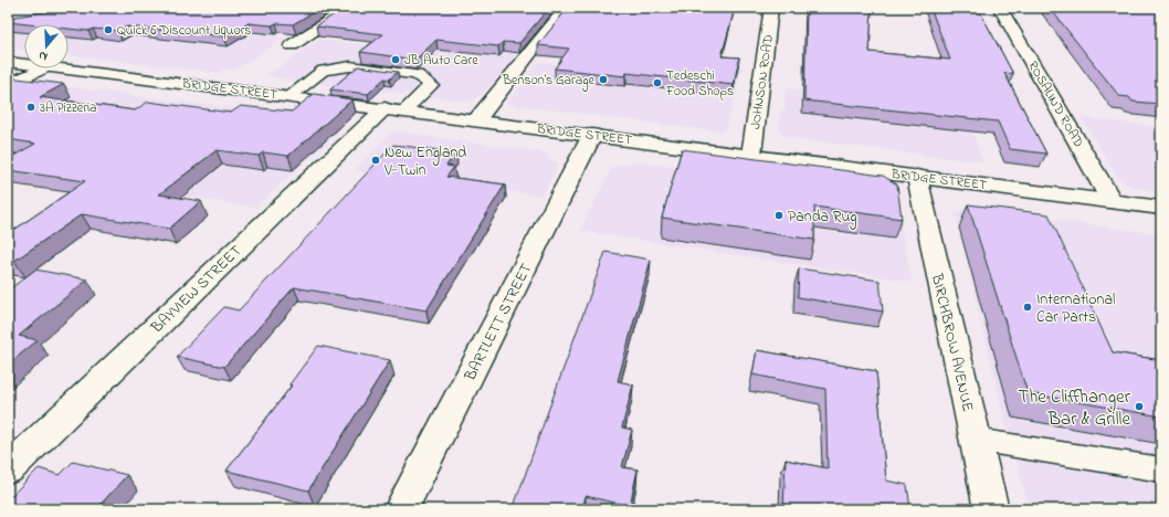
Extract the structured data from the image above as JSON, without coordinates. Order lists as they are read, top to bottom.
{
  "streets": {
    "street": [
      "JOHNSON ROAD",
      "BRIDGE STREET",
      "ROSALIND ROAD",
      "BAYVIEW STREET",
      "BARTLETT STREET",
      "BIRCHBROW AVENUE"
    ]
  },
  "crossings": [
    ["JOHNSON ROAD", "BRIDGE STREET"],
    ["BRIDGE STREET", "ROSALIND ROAD"],
    ["BRIDGE STREET", "BAYVIEW STREET"],
    ["BRIDGE STREET", "BARTLETT STREET"],
    ["BRIDGE STREET", "BIRCHBROW AVENUE"]
  ],
  "places": [
    "Quick 6 Discount Liquors",
    "JB Auto Care",
    "Benson's Garage",
    "Tedeschi Food Shops",
    "3A Pizzeria",
    "New England V-Twin",
    "Panda Rug",
    "International Car Parts",
    "The Cliffhanger Bar & Grille"
  ],
  "north": "bottom"
}
